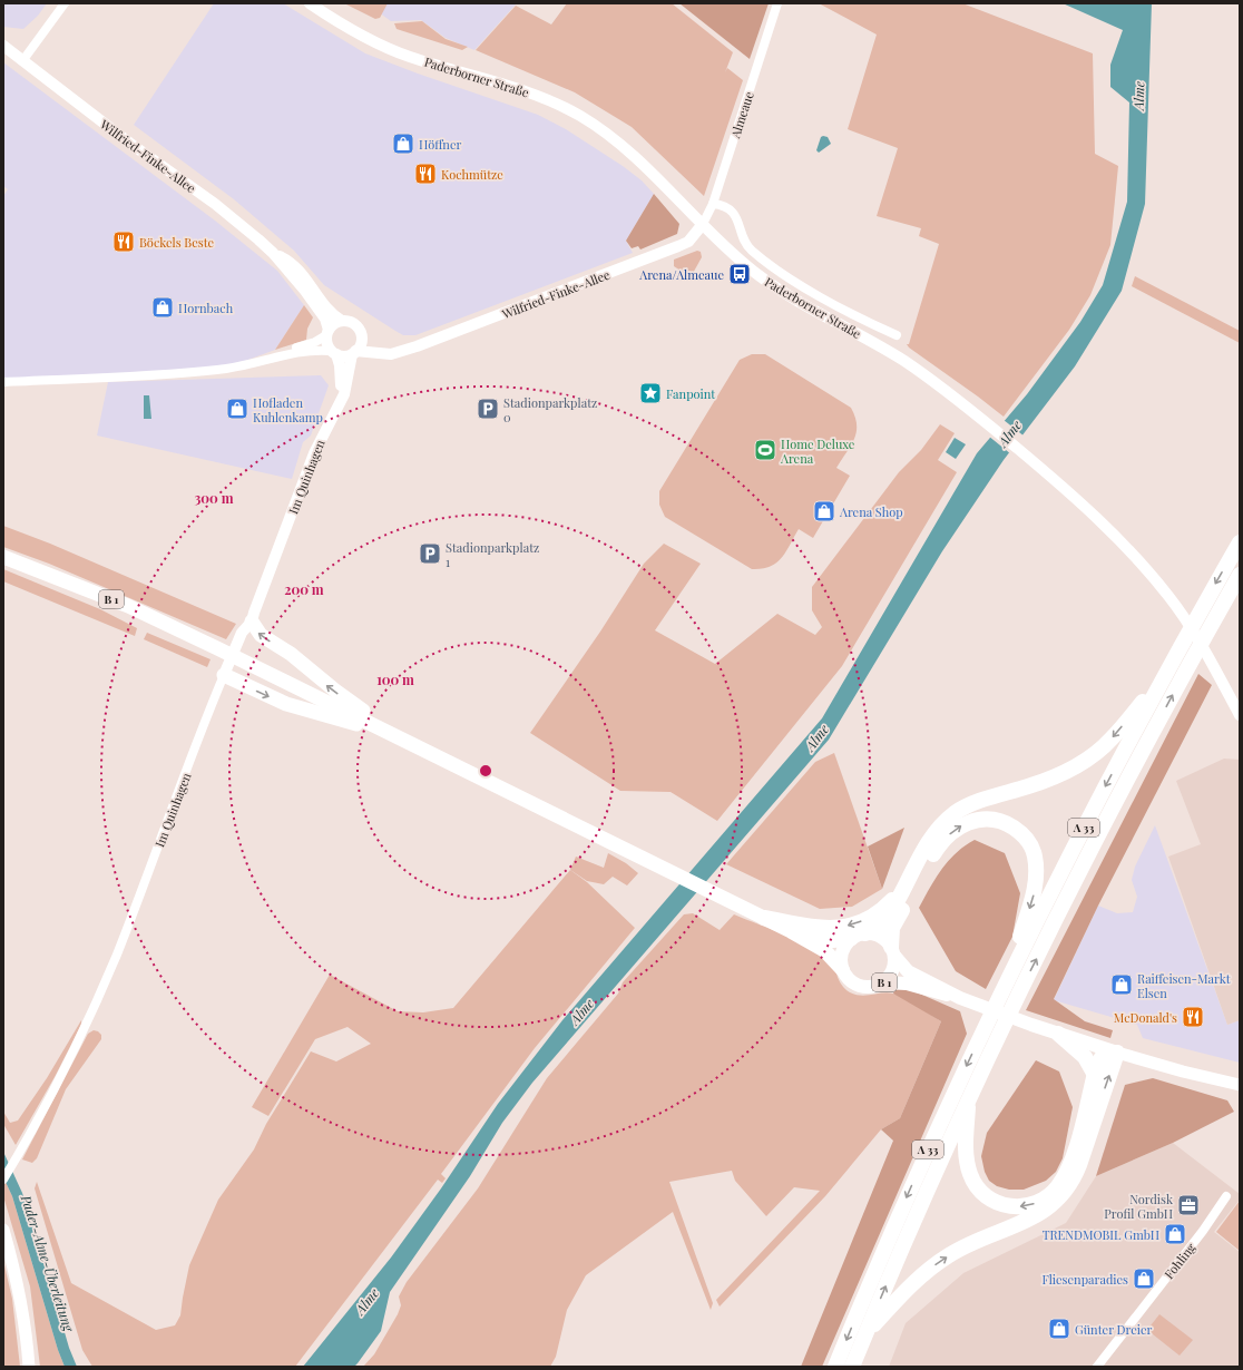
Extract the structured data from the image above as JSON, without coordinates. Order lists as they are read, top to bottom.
{
  "streets": {
    "highway": ["B 1", "A 33"],
    "street": [
      "Paderborner Straße",
      "Almeaue",
      "Wilfried-Finke-Allee",
      "Im Quinhagen",
      "Fohling"
    ]
  },
  "crossings": [
    ["Paderborner Straße", "Almeaue"],
    ["Paderborner Straße", "Wilfried-Finke-Allee"],
    ["Almeaue", "Wilfried-Finke-Allee"],
    ["Wilfried-Finke-Allee", "Im Quinhagen"],
    ["Im Quinhagen", "B 1"]
  ],
  "water": ["Alme", "Pader-Alme-Überleitung"],
  "places": {
    "shop": [
      "Höffner",
      "Hornbach",
      "Hofladen Kuhlenkamp",
      "Arena Shop",
      "Raiffeisen-Markt Elsen",
      "TRENDMOBIL GmbH",
      "Fliesenparadies",
      "Günter Dreier"
    ],
    "restaurant": ["Kochmütze", "Böckels Beste", "McDonald's"],
    "bus stop": ["Arena/Almeaue"],
    "place": ["Fanpoint"],
    "parking": ["Stadionparkplatz 0", "Stadionparkplatz 1"],
    "sports": ["Home Deluxe Arena"],
    "office": ["Nordisk Profil GmbH"]
  },
  "rings": ["300 m", "200 m", "100 m"]
}
